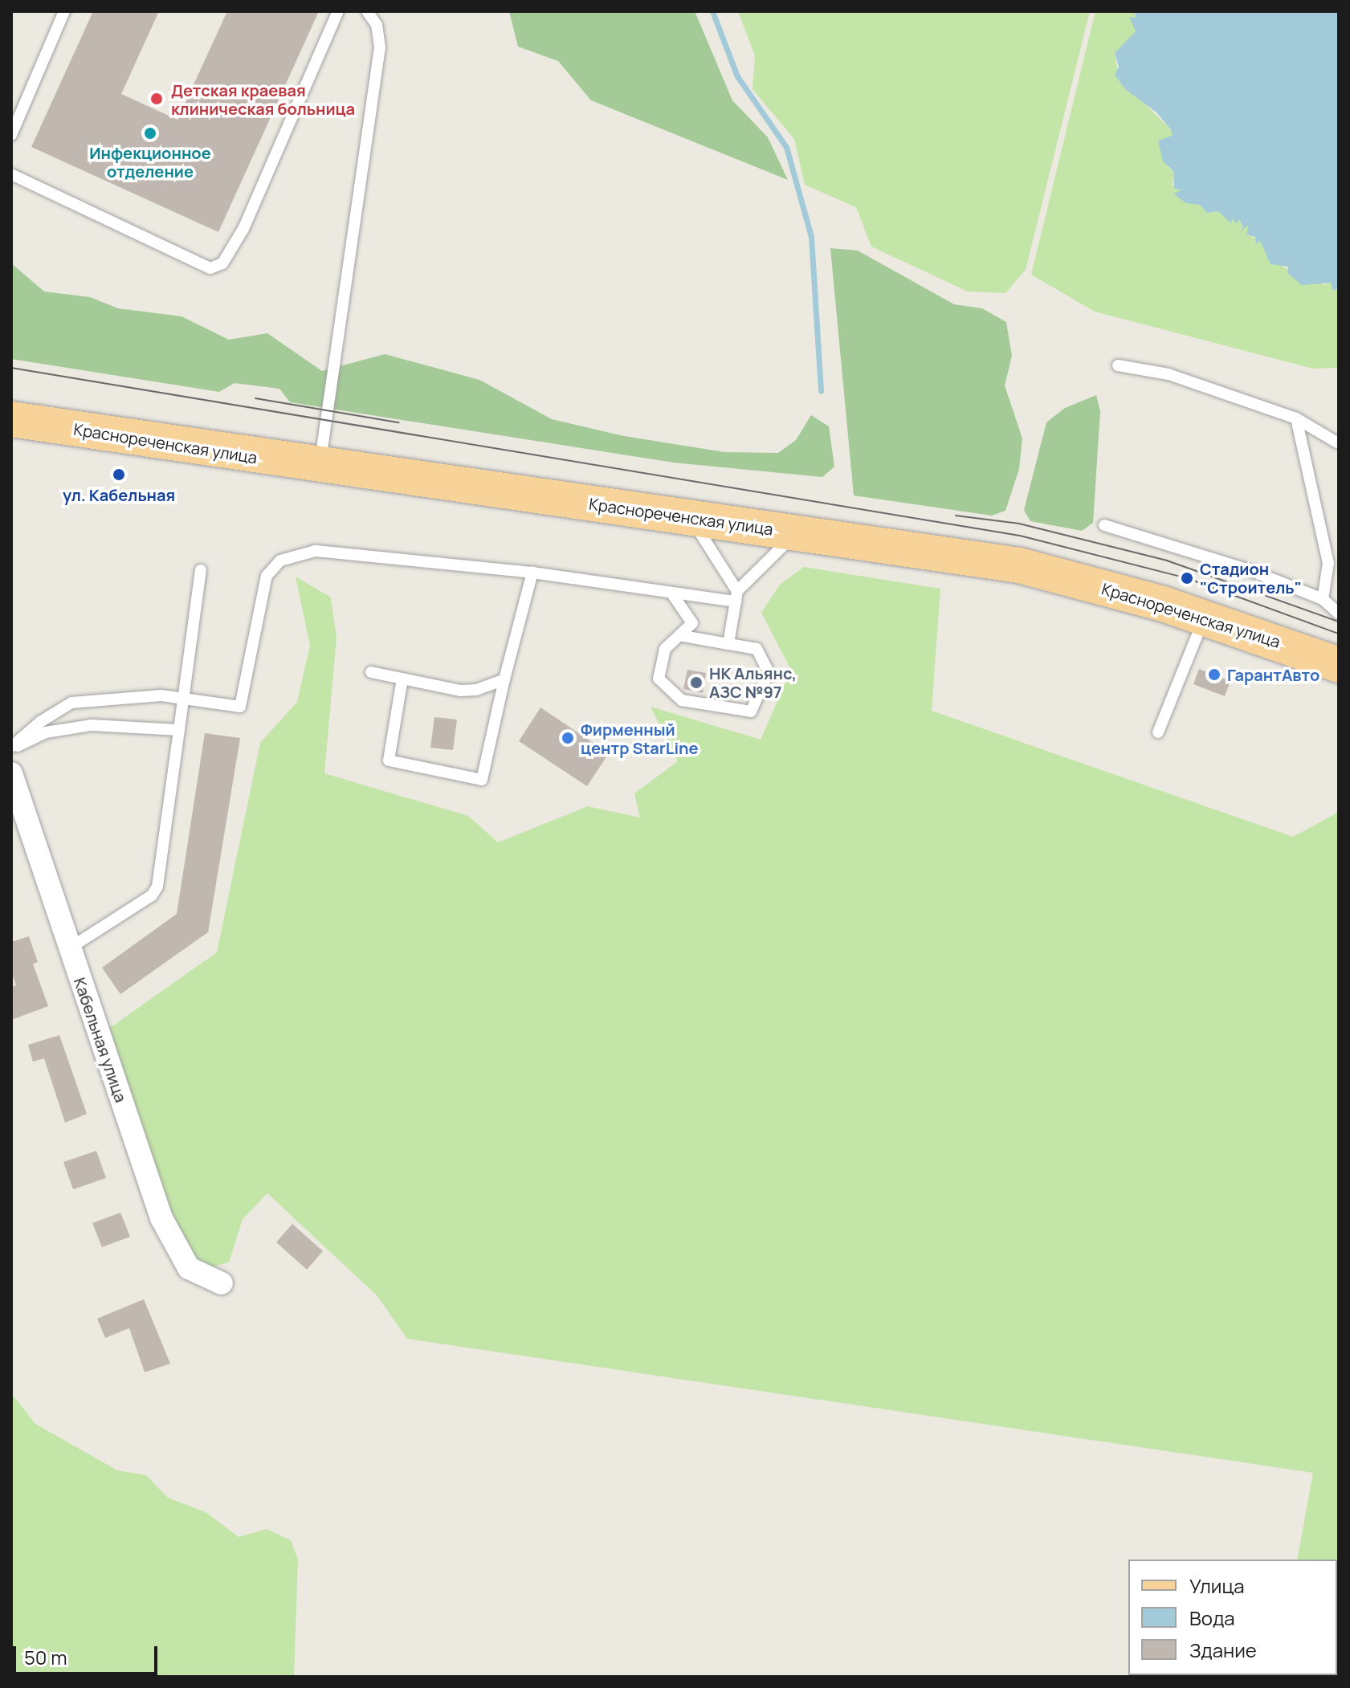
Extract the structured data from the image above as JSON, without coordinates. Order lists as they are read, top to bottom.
{
  "streets": {
    "main road": ["Краснореченская улица"],
    "street": ["Кабельная улица"]
  },
  "places": [
    "Детская краевая клиническая больница",
    "Инфекционное отделение",
    "ул. Кабельная",
    "Стадион \"Строитель\"",
    "ГарантАвто",
    "НК Альянс, АЗС №97",
    "Фирменный центр StarLine"
  ],
  "legend": ["Улица", "Вода", "Здание"],
  "scale_bar": "50 m"
}
